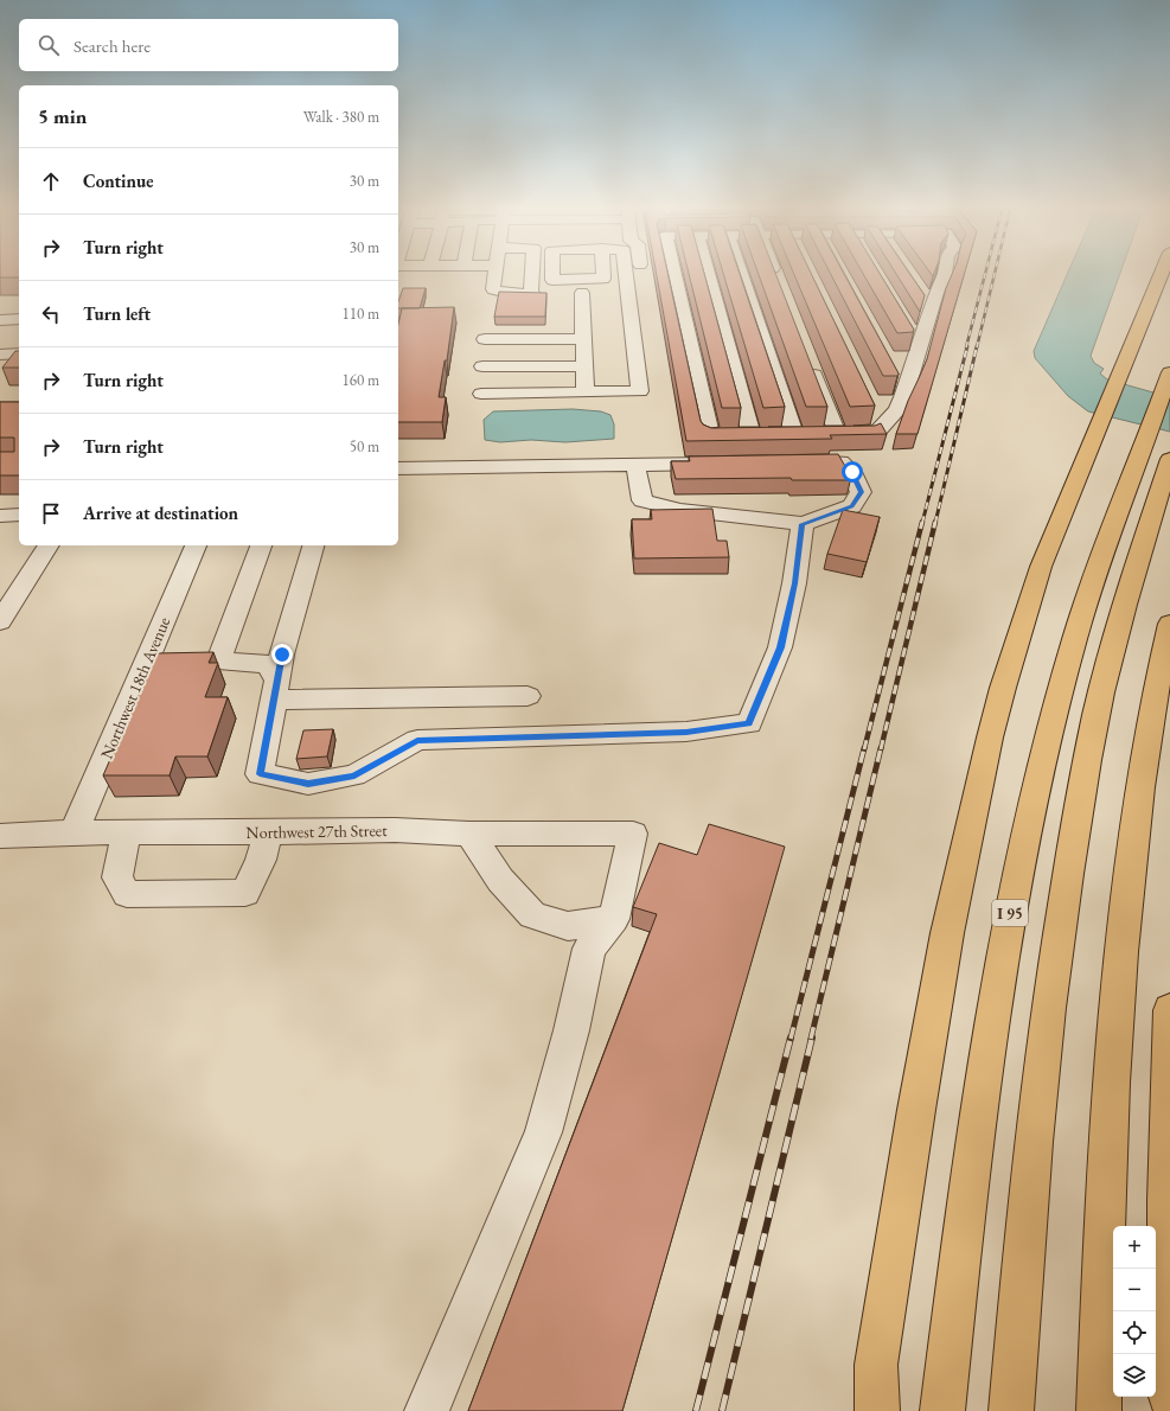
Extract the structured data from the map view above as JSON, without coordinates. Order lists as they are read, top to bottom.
{
  "streets": {
    "highway": ["I 95"],
    "street": ["Northwest 18th Avenue", "Northwest 27th Street"]
  },
  "crossings": [
    ["Northwest 18th Avenue", "Northwest 27th Street"]
  ],
  "page": {
    "search": "Search here",
    "heading": ["5 min", "Walk · 380 m"],
    "list": [
      ["Continue", "30 m"],
      ["Turn right", "30 m"],
      ["Turn left", "110 m"],
      ["Turn right", "160 m"],
      ["Turn right", "50 m"],
      "Arrive at destination"
    ],
    "map_buttons": ["+", "−"]
  }
}
